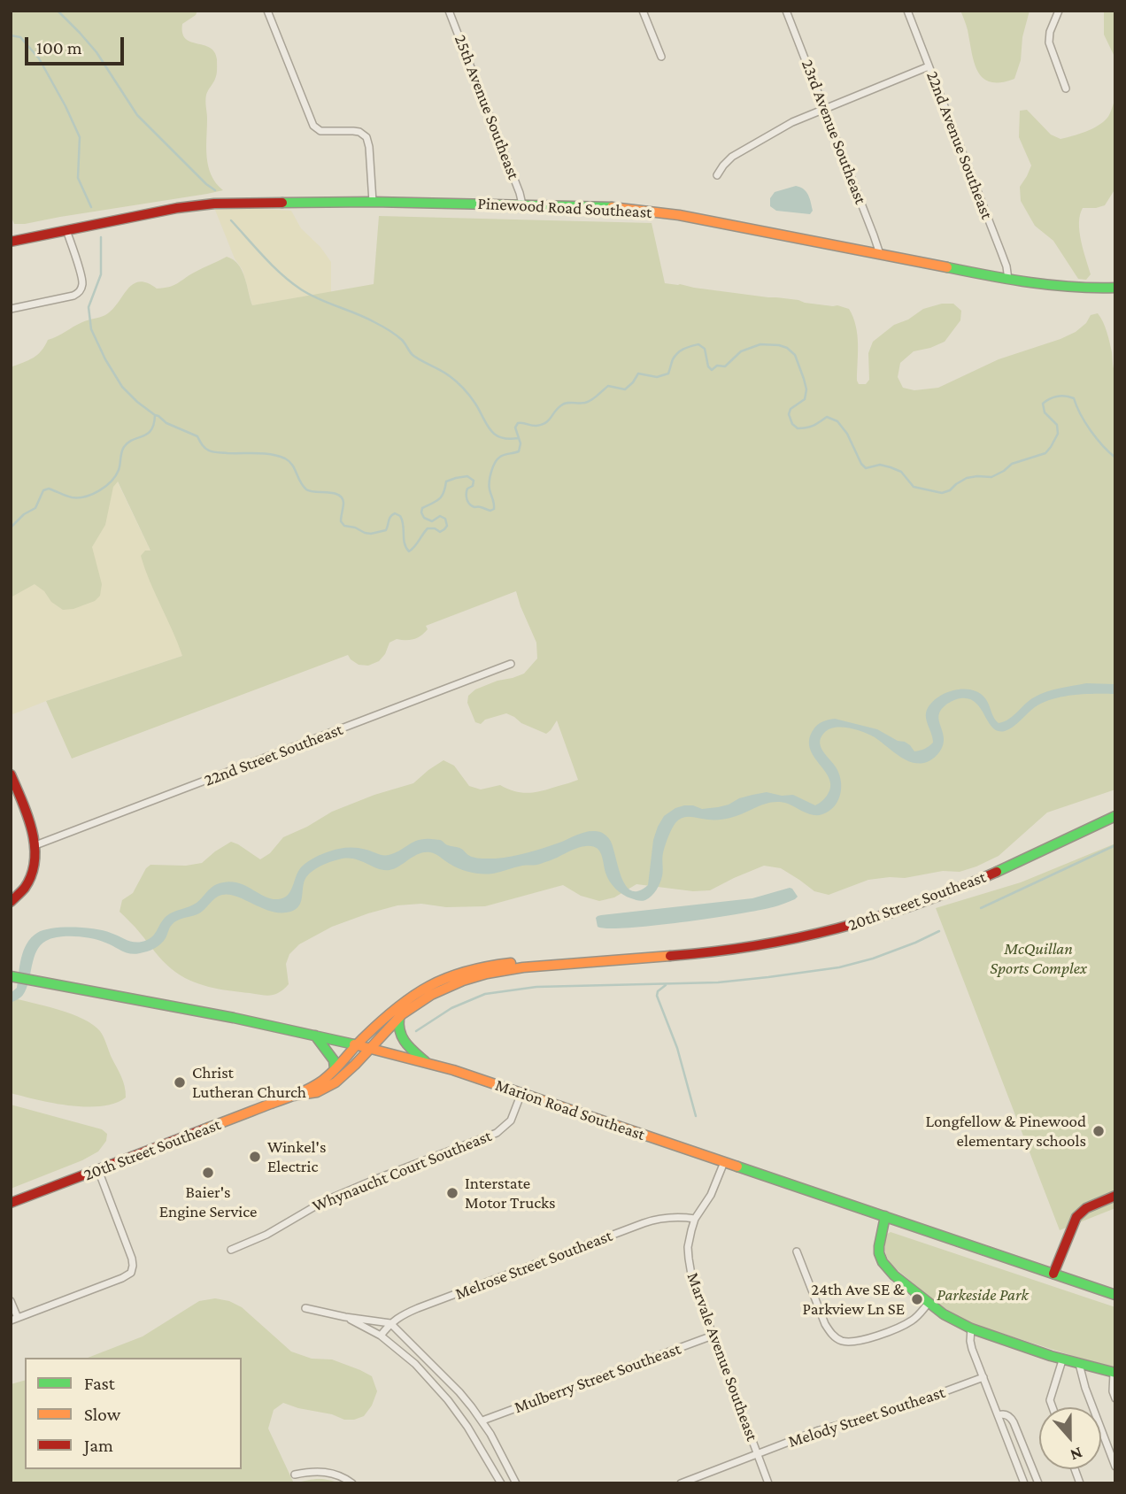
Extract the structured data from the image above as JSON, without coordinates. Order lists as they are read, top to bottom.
{
  "streets": {
    "street": [
      "25th Avenue Southeast",
      "23rd Avenue Southeast",
      "22nd Avenue Southeast",
      "Pinewood Road Southeast",
      "22nd Street Southeast",
      "20th Street Southeast",
      "Marion Road Southeast",
      "Whynaucht Court Southeast",
      "Melrose Street Southeast",
      "Marvale Avenue Southeast",
      "Mulberry Street Southeast",
      "Melody Street Southeast"
    ]
  },
  "crossings": [
    ["25th Avenue Southeast", "Pinewood Road Southeast"],
    ["23rd Avenue Southeast", "Pinewood Road Southeast"],
    ["22nd Avenue Southeast", "Pinewood Road Southeast"],
    ["20th Street Southeast", "Marion Road Southeast"],
    ["Marion Road Southeast", "Whynaucht Court Southeast"],
    ["Marion Road Southeast", "Marvale Avenue Southeast"],
    ["Melrose Street Southeast", "Marvale Avenue Southeast"],
    ["Marvale Avenue Southeast", "Mulberry Street Southeast"],
    ["Marvale Avenue Southeast", "Melody Street Southeast"]
  ],
  "parks": ["McQuillan Sports Complex", "Parkeside Park"],
  "places": [
    "Christ Lutheran Church",
    "Longfellow & Pinewood elementary schools",
    "Winkel's Electric",
    "Baier's Engine Service",
    "Interstate Motor Trucks",
    "24th Ave SE & Parkview Ln SE"
  ],
  "legend": ["Fast", "Slow", "Jam"],
  "scale_bar": "100 m",
  "north": "bottom"
}
